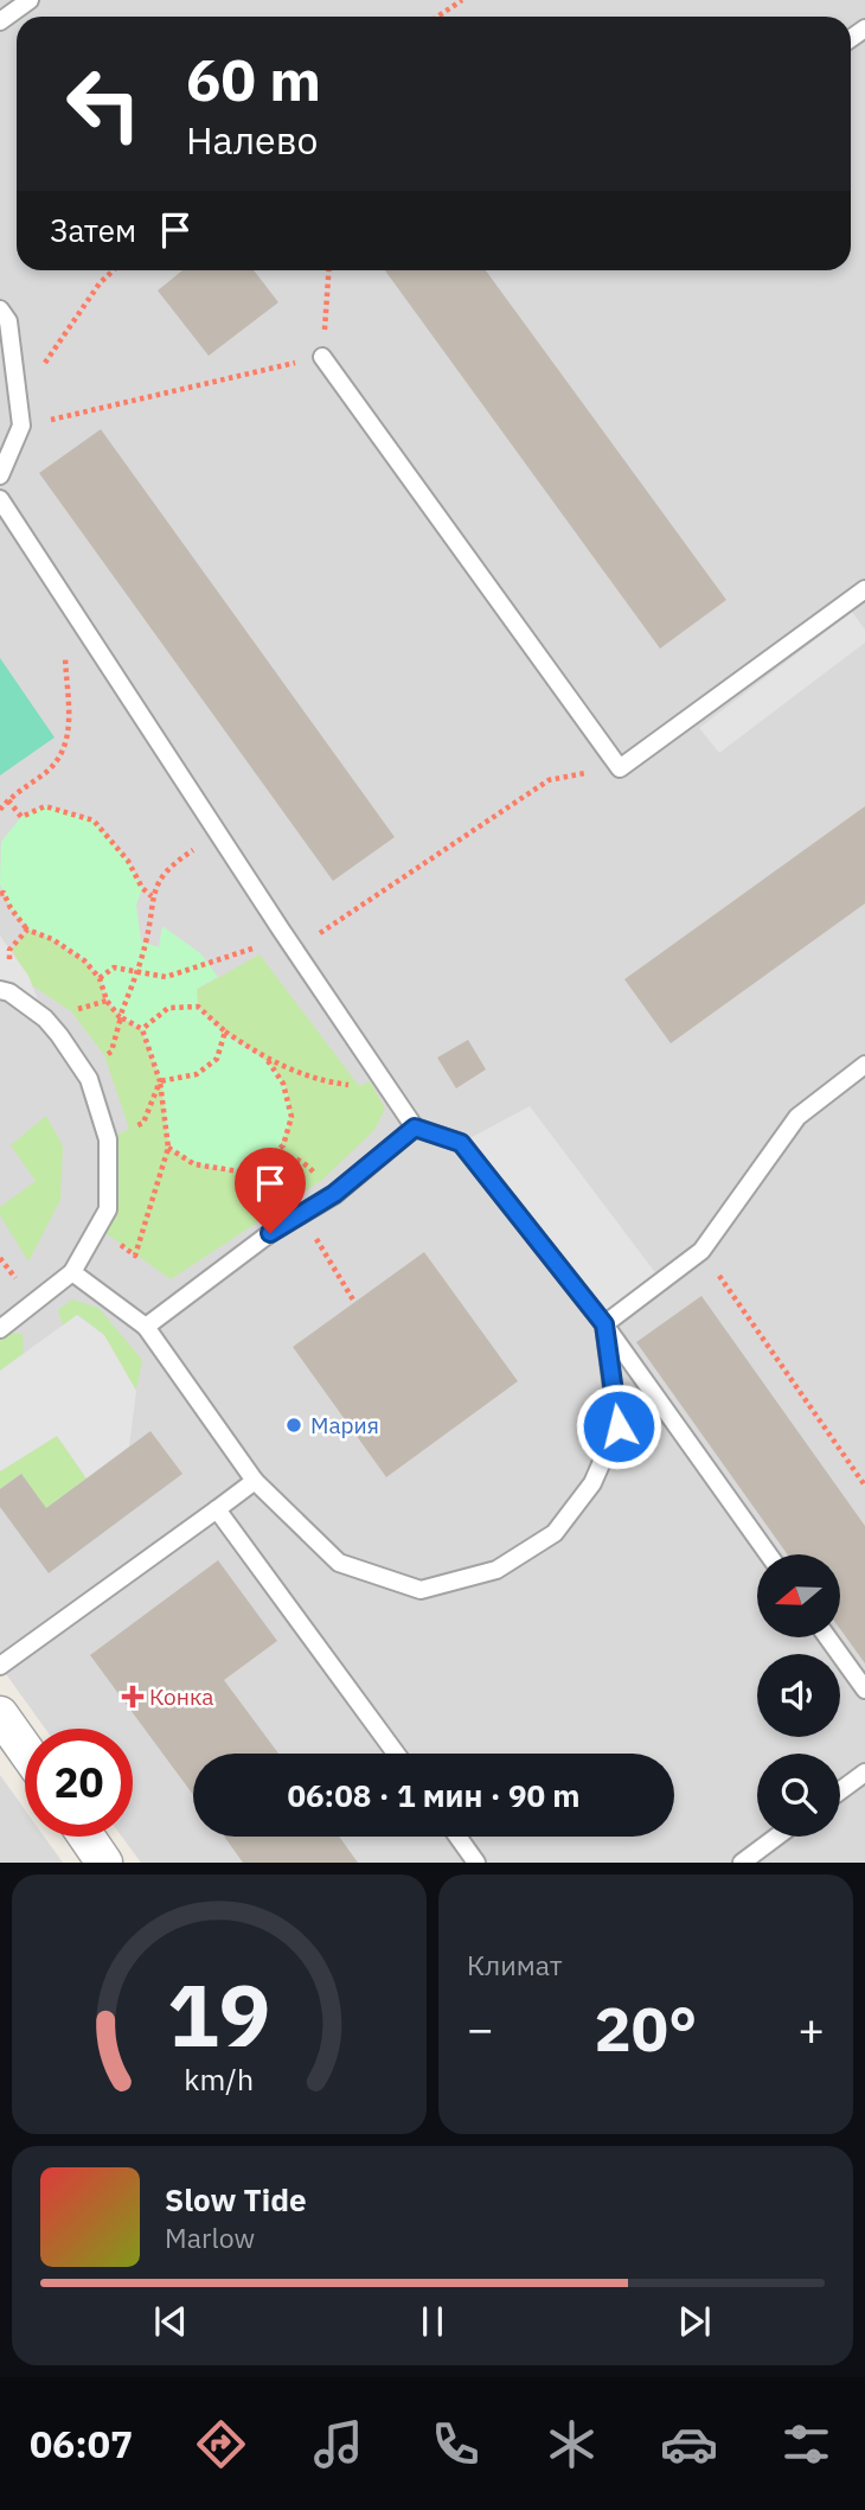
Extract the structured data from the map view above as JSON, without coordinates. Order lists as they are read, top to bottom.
{
  "places": {
    "other": ["Мария"],
    "health": ["Конка"]
  },
  "north": "left",
  "page": {
    "turn": ["60 m", "Налево"],
    "then": "Затем",
    "limit": "20",
    "trip": "06:08 · 1 мин · 90 m",
    "tile": "Климат",
    "heat": ["−", "20°", "+"],
    "song": ["Slow Tide", "Marlow"],
    "tabs": "06:07",
    "gauge": ["19", "km/h"]
  }
}
